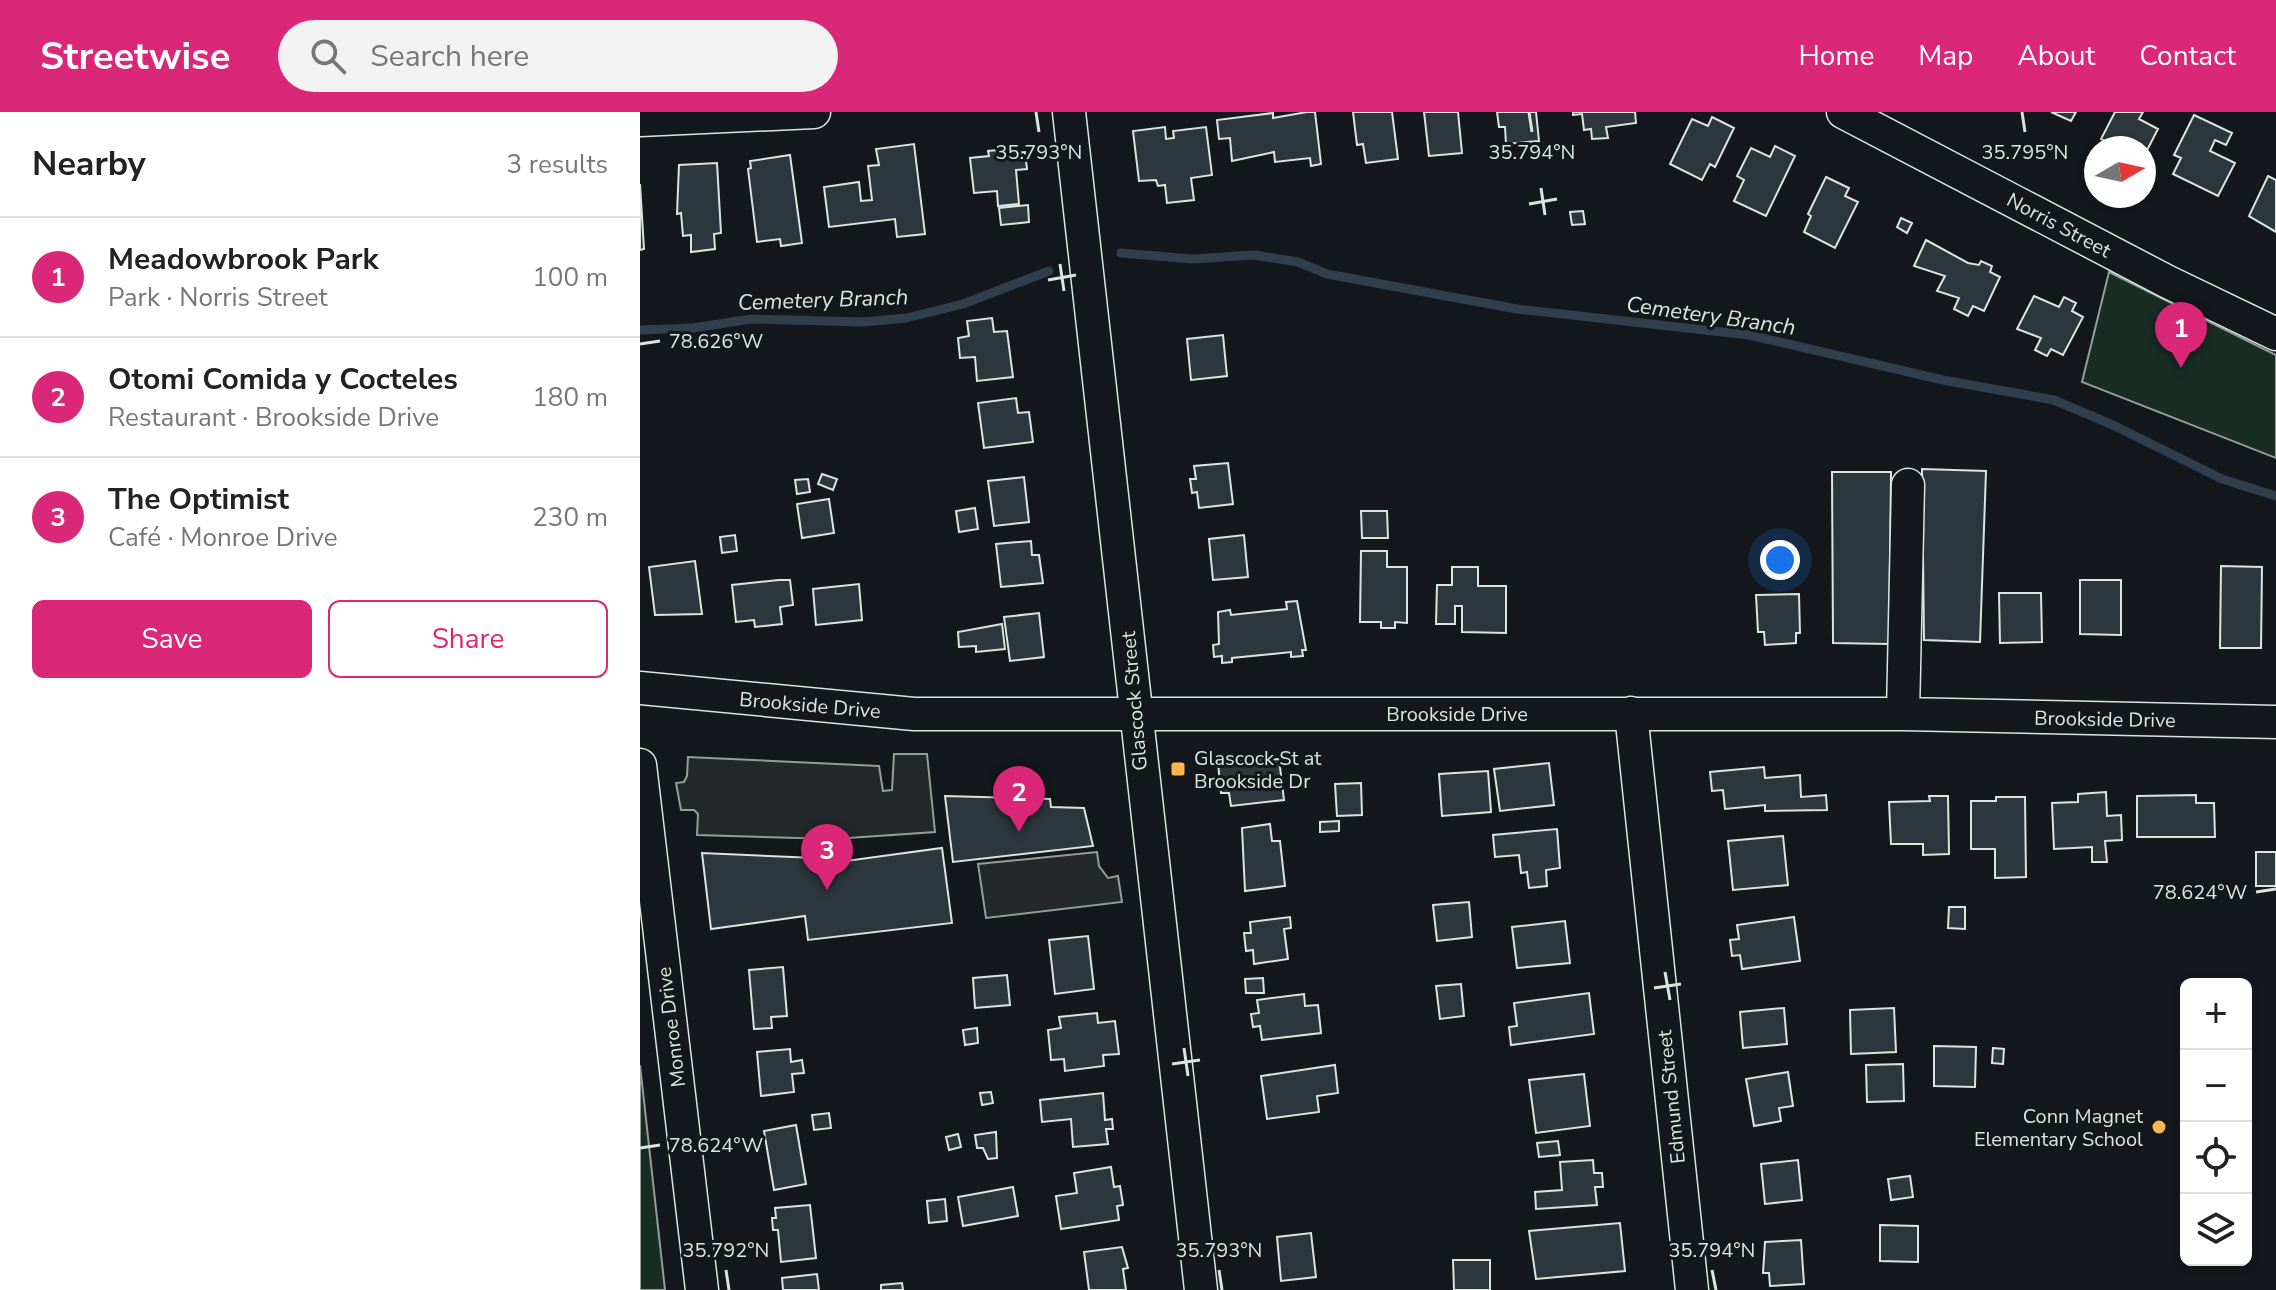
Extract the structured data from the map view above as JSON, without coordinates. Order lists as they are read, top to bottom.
{
  "streets": {
    "street": [
      "Norris Street",
      "Glascock Street",
      "Brookside Drive",
      "Monroe Drive",
      "Edmund Street"
    ]
  },
  "crossings": [
    ["Glascock Street", "Brookside Drive"],
    ["Brookside Drive", "Edmund Street"]
  ],
  "water": ["Cemetery Branch"],
  "places": {
    "transit": ["Glascock St at Brookside Dr"],
    "other": ["Conn Magnet Elementary School"]
  },
  "north": "right",
  "page": {
    "header": "Streetwise",
    "search": "Search here",
    "nav": [
      "Home",
      "Map",
      "About",
      "Contact"
    ],
    "heading": ["Nearby", "3 results"],
    "list": [
      {
        "mark": "1",
        "name": "Meadowbrook Park",
        "note": "Park · Norris Street",
        "value": "100 m"
      },
      {
        "mark": "2",
        "name": "Otomi Comida y Cocteles",
        "note": "Restaurant · Brookside Drive",
        "value": "180 m"
      },
      {
        "mark": "3",
        "name": "The Optimist",
        "note": "Café · Monroe Drive",
        "value": "230 m"
      }
    ],
    "pins": ["1", "2", "3"],
    "buttons": ["Save", "Share"],
    "map_buttons": ["+", "−"]
  },
  "coordinates": [
    "35.793°N",
    "35.794°N",
    "35.795°N",
    "78.626°W",
    "78.624°W",
    "35.792°N"
  ]
}
